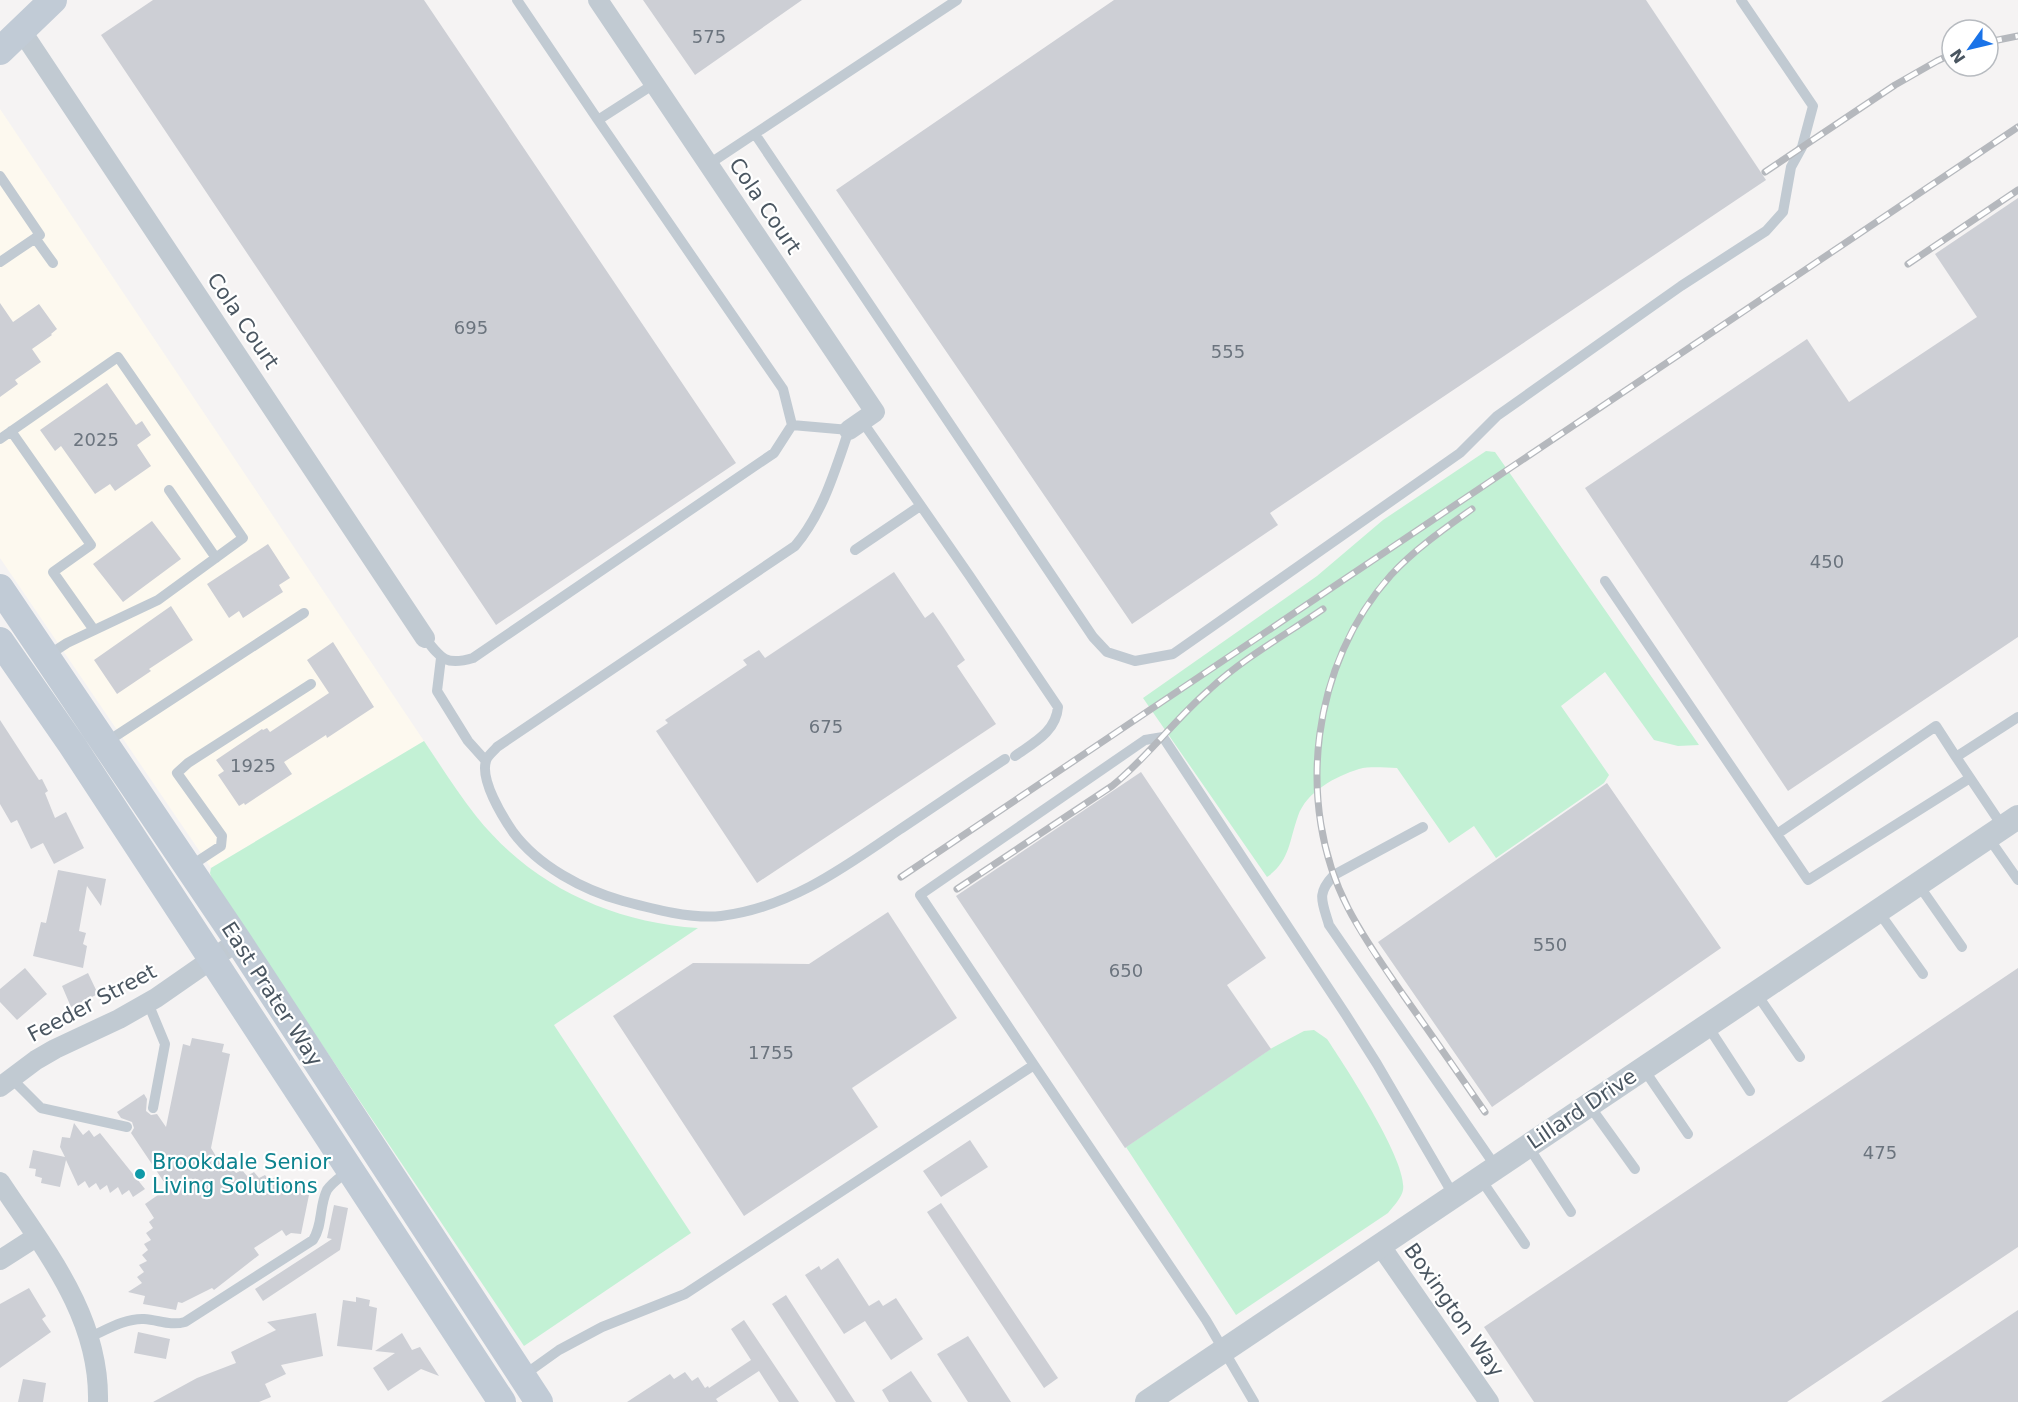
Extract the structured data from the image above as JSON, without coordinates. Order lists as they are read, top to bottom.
{
  "streets": {
    "main road": ["East Prater Way"],
    "street": [
      "Cola Court",
      "Feeder Street",
      "Lillard Drive",
      "Boxington Way"
    ]
  },
  "crossings": [
    ["East Prater Way", "Feeder Street"],
    ["Lillard Drive", "Boxington Way"]
  ],
  "places": ["Brookdale Senior Living Solutions"],
  "house_numbers": [
    "575",
    "695",
    "555",
    "2025",
    "450",
    "675",
    "1925",
    "550",
    "650",
    "1755",
    "475"
  ],
  "north": "bottom left"
}
